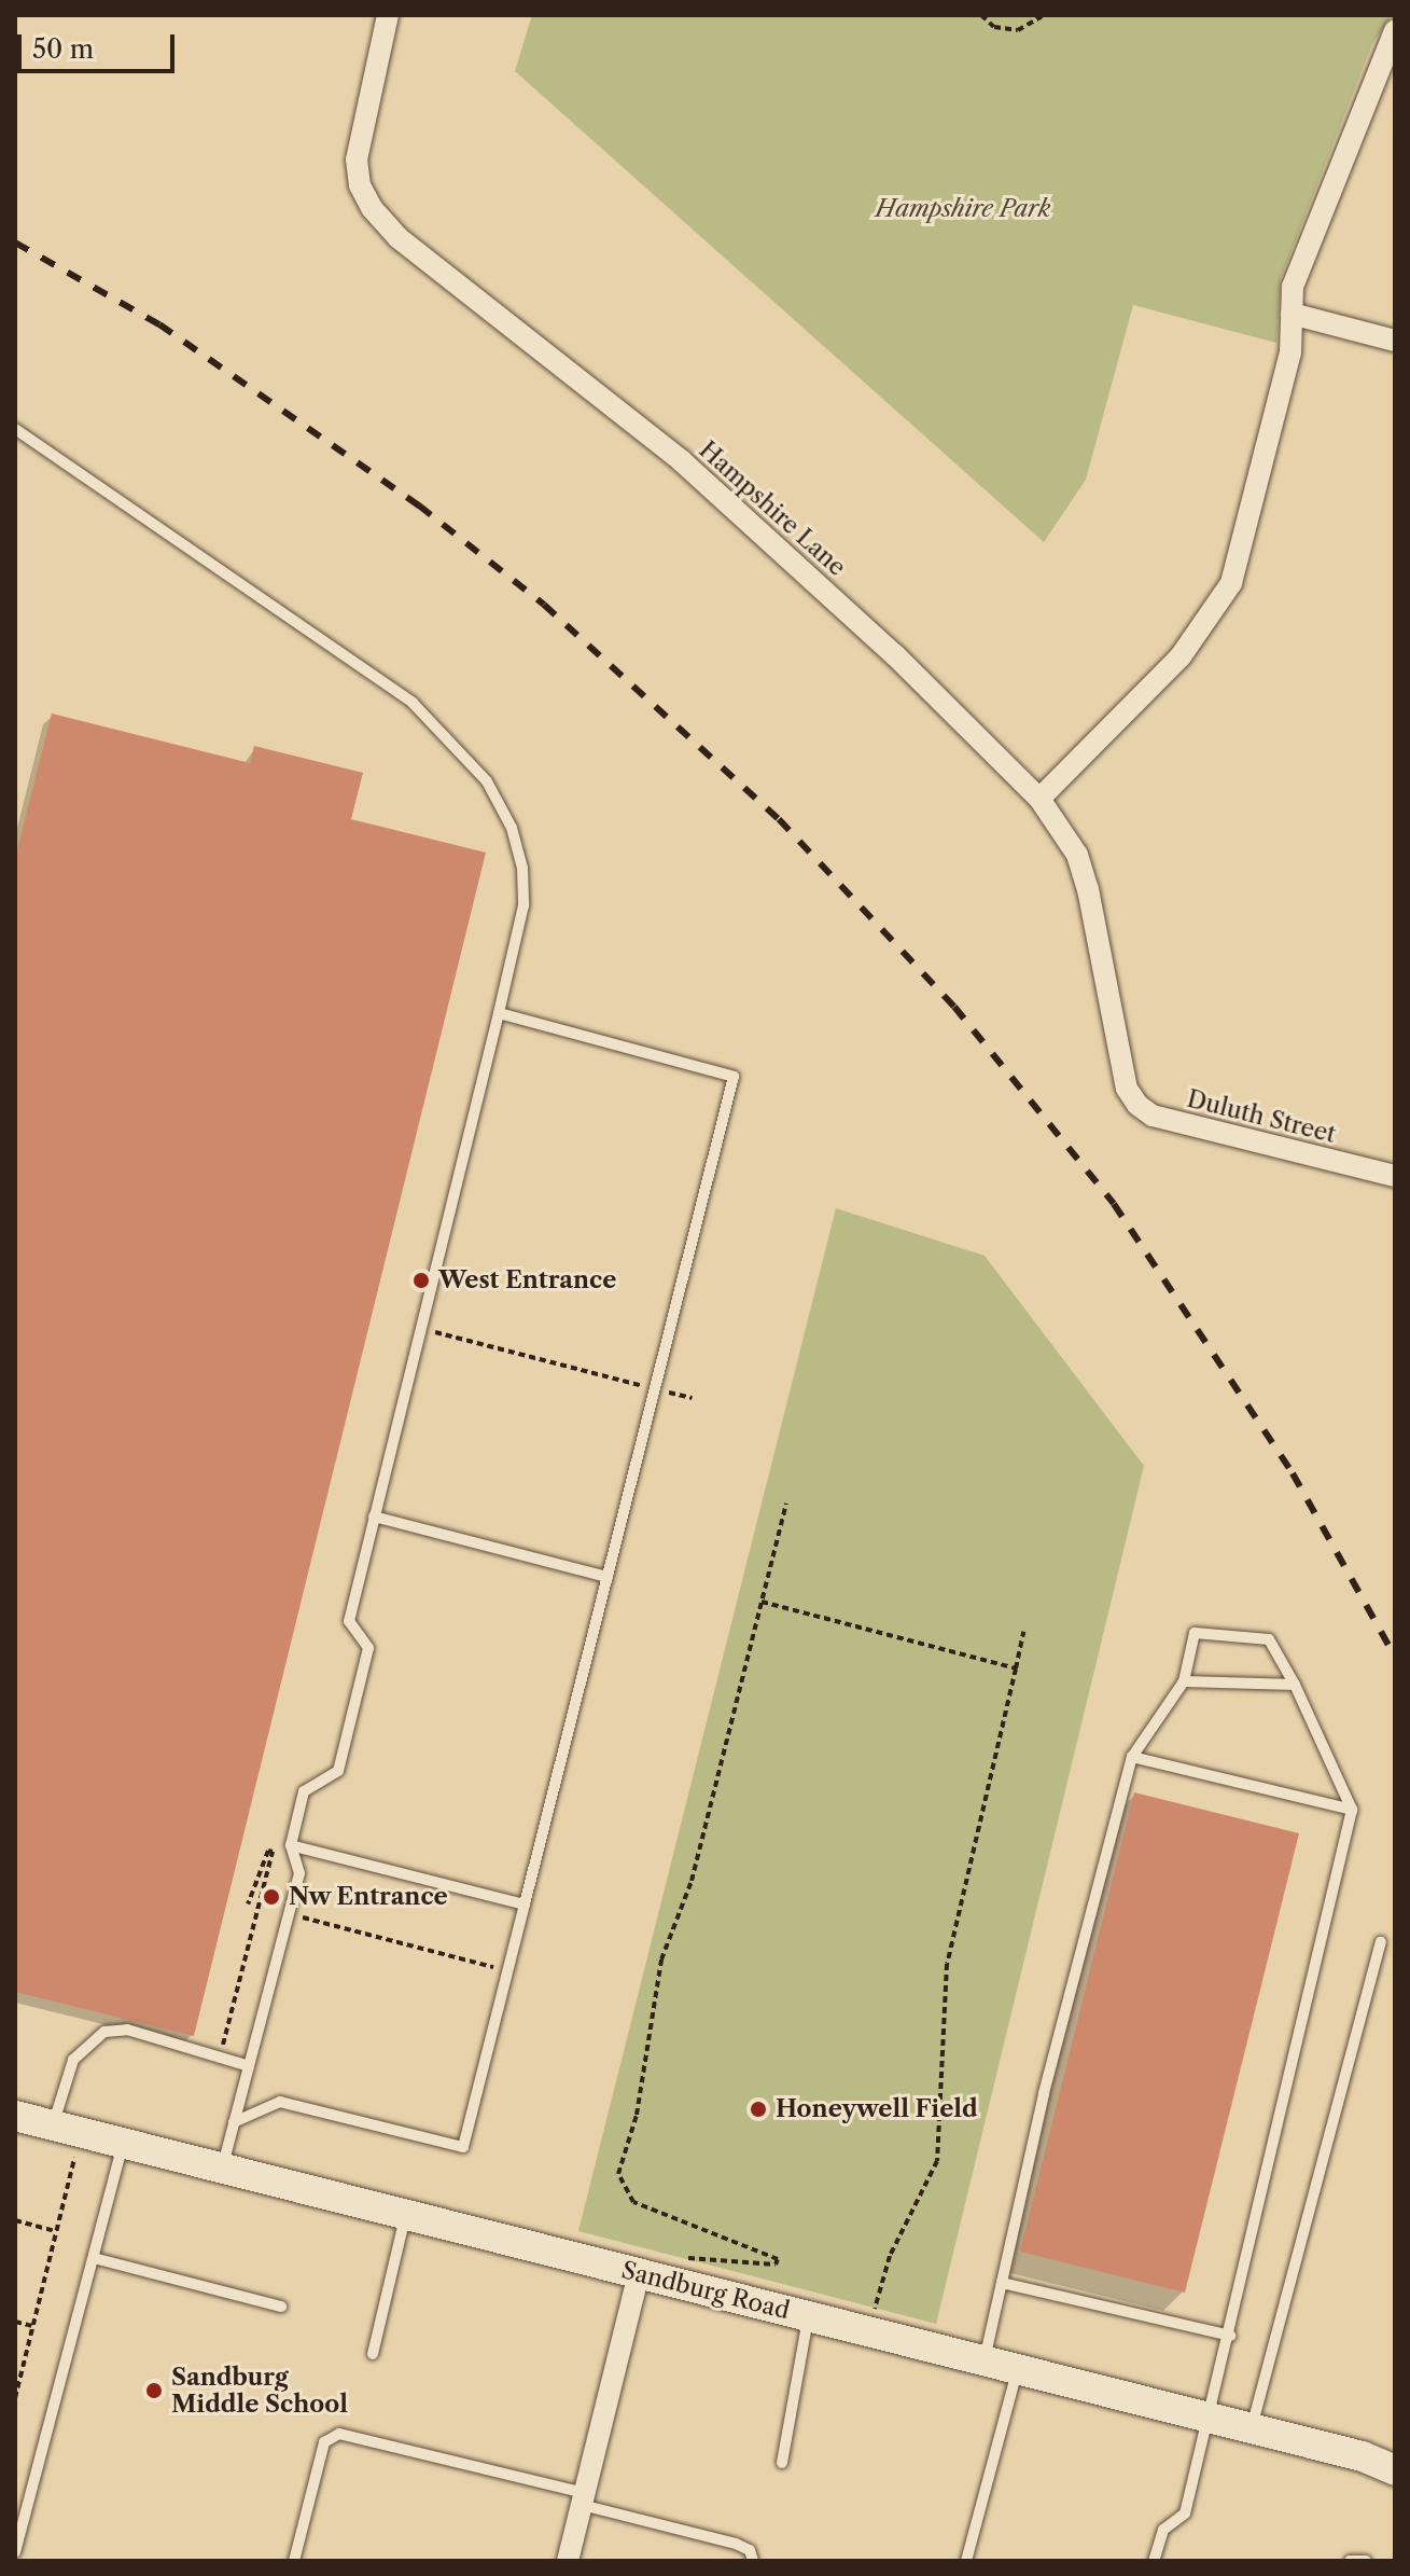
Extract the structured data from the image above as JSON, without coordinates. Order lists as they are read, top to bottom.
{
  "streets": {
    "street": ["Hampshire Lane", "Duluth Street", "Sandburg Road"]
  },
  "crossings": [
    ["Hampshire Lane", "Duluth Street"]
  ],
  "parks": ["Hampshire Park"],
  "places": [
    "West Entrance",
    "Nw Entrance",
    "Honeywell Field",
    "Sandburg Middle School"
  ],
  "scale_bar": "50 m"
}
